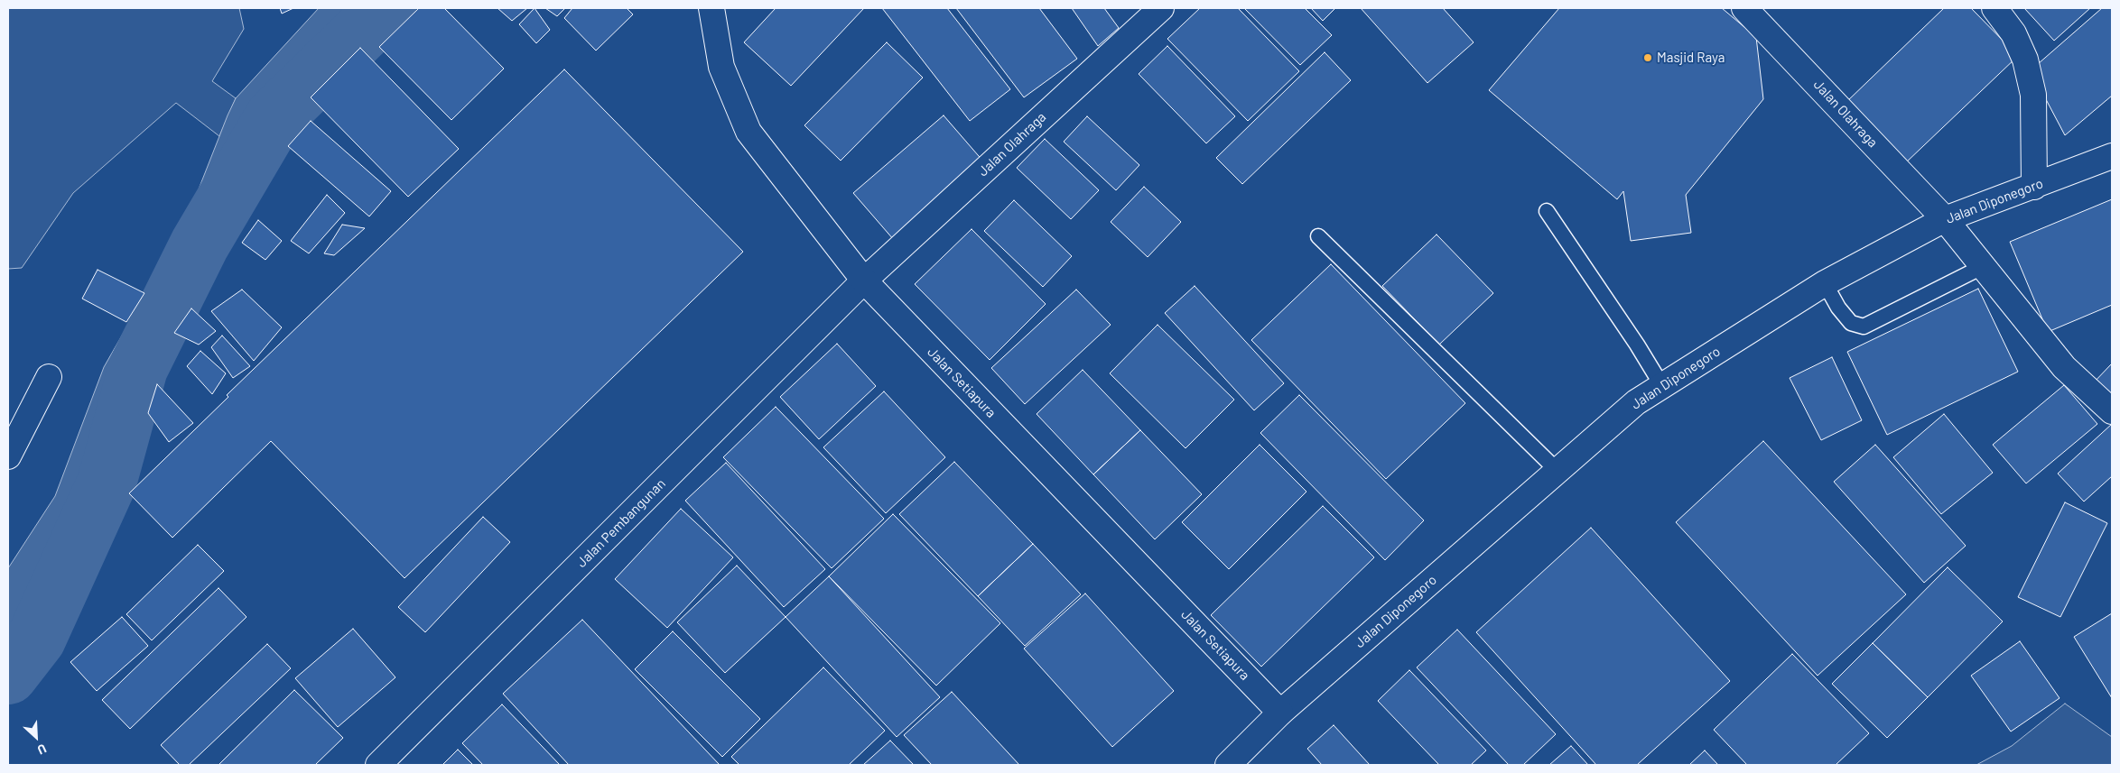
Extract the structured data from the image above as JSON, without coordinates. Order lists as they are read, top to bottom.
{
  "streets": {
    "street": [
      "Jalan Olahraga",
      "Jalan Diponegoro",
      "Jalan Setiapura",
      "Jalan Pembangunan"
    ]
  },
  "crossings": [
    ["Jalan Olahraga", "Jalan Diponegoro"],
    ["Jalan Olahraga", "Jalan Setiapura"],
    ["Jalan Olahraga", "Jalan Pembangunan"],
    ["Jalan Diponegoro", "Jalan Setiapura"],
    ["Jalan Setiapura", "Jalan Pembangunan"]
  ],
  "places": ["Masjid Raya"],
  "north": "bottom right"
}
